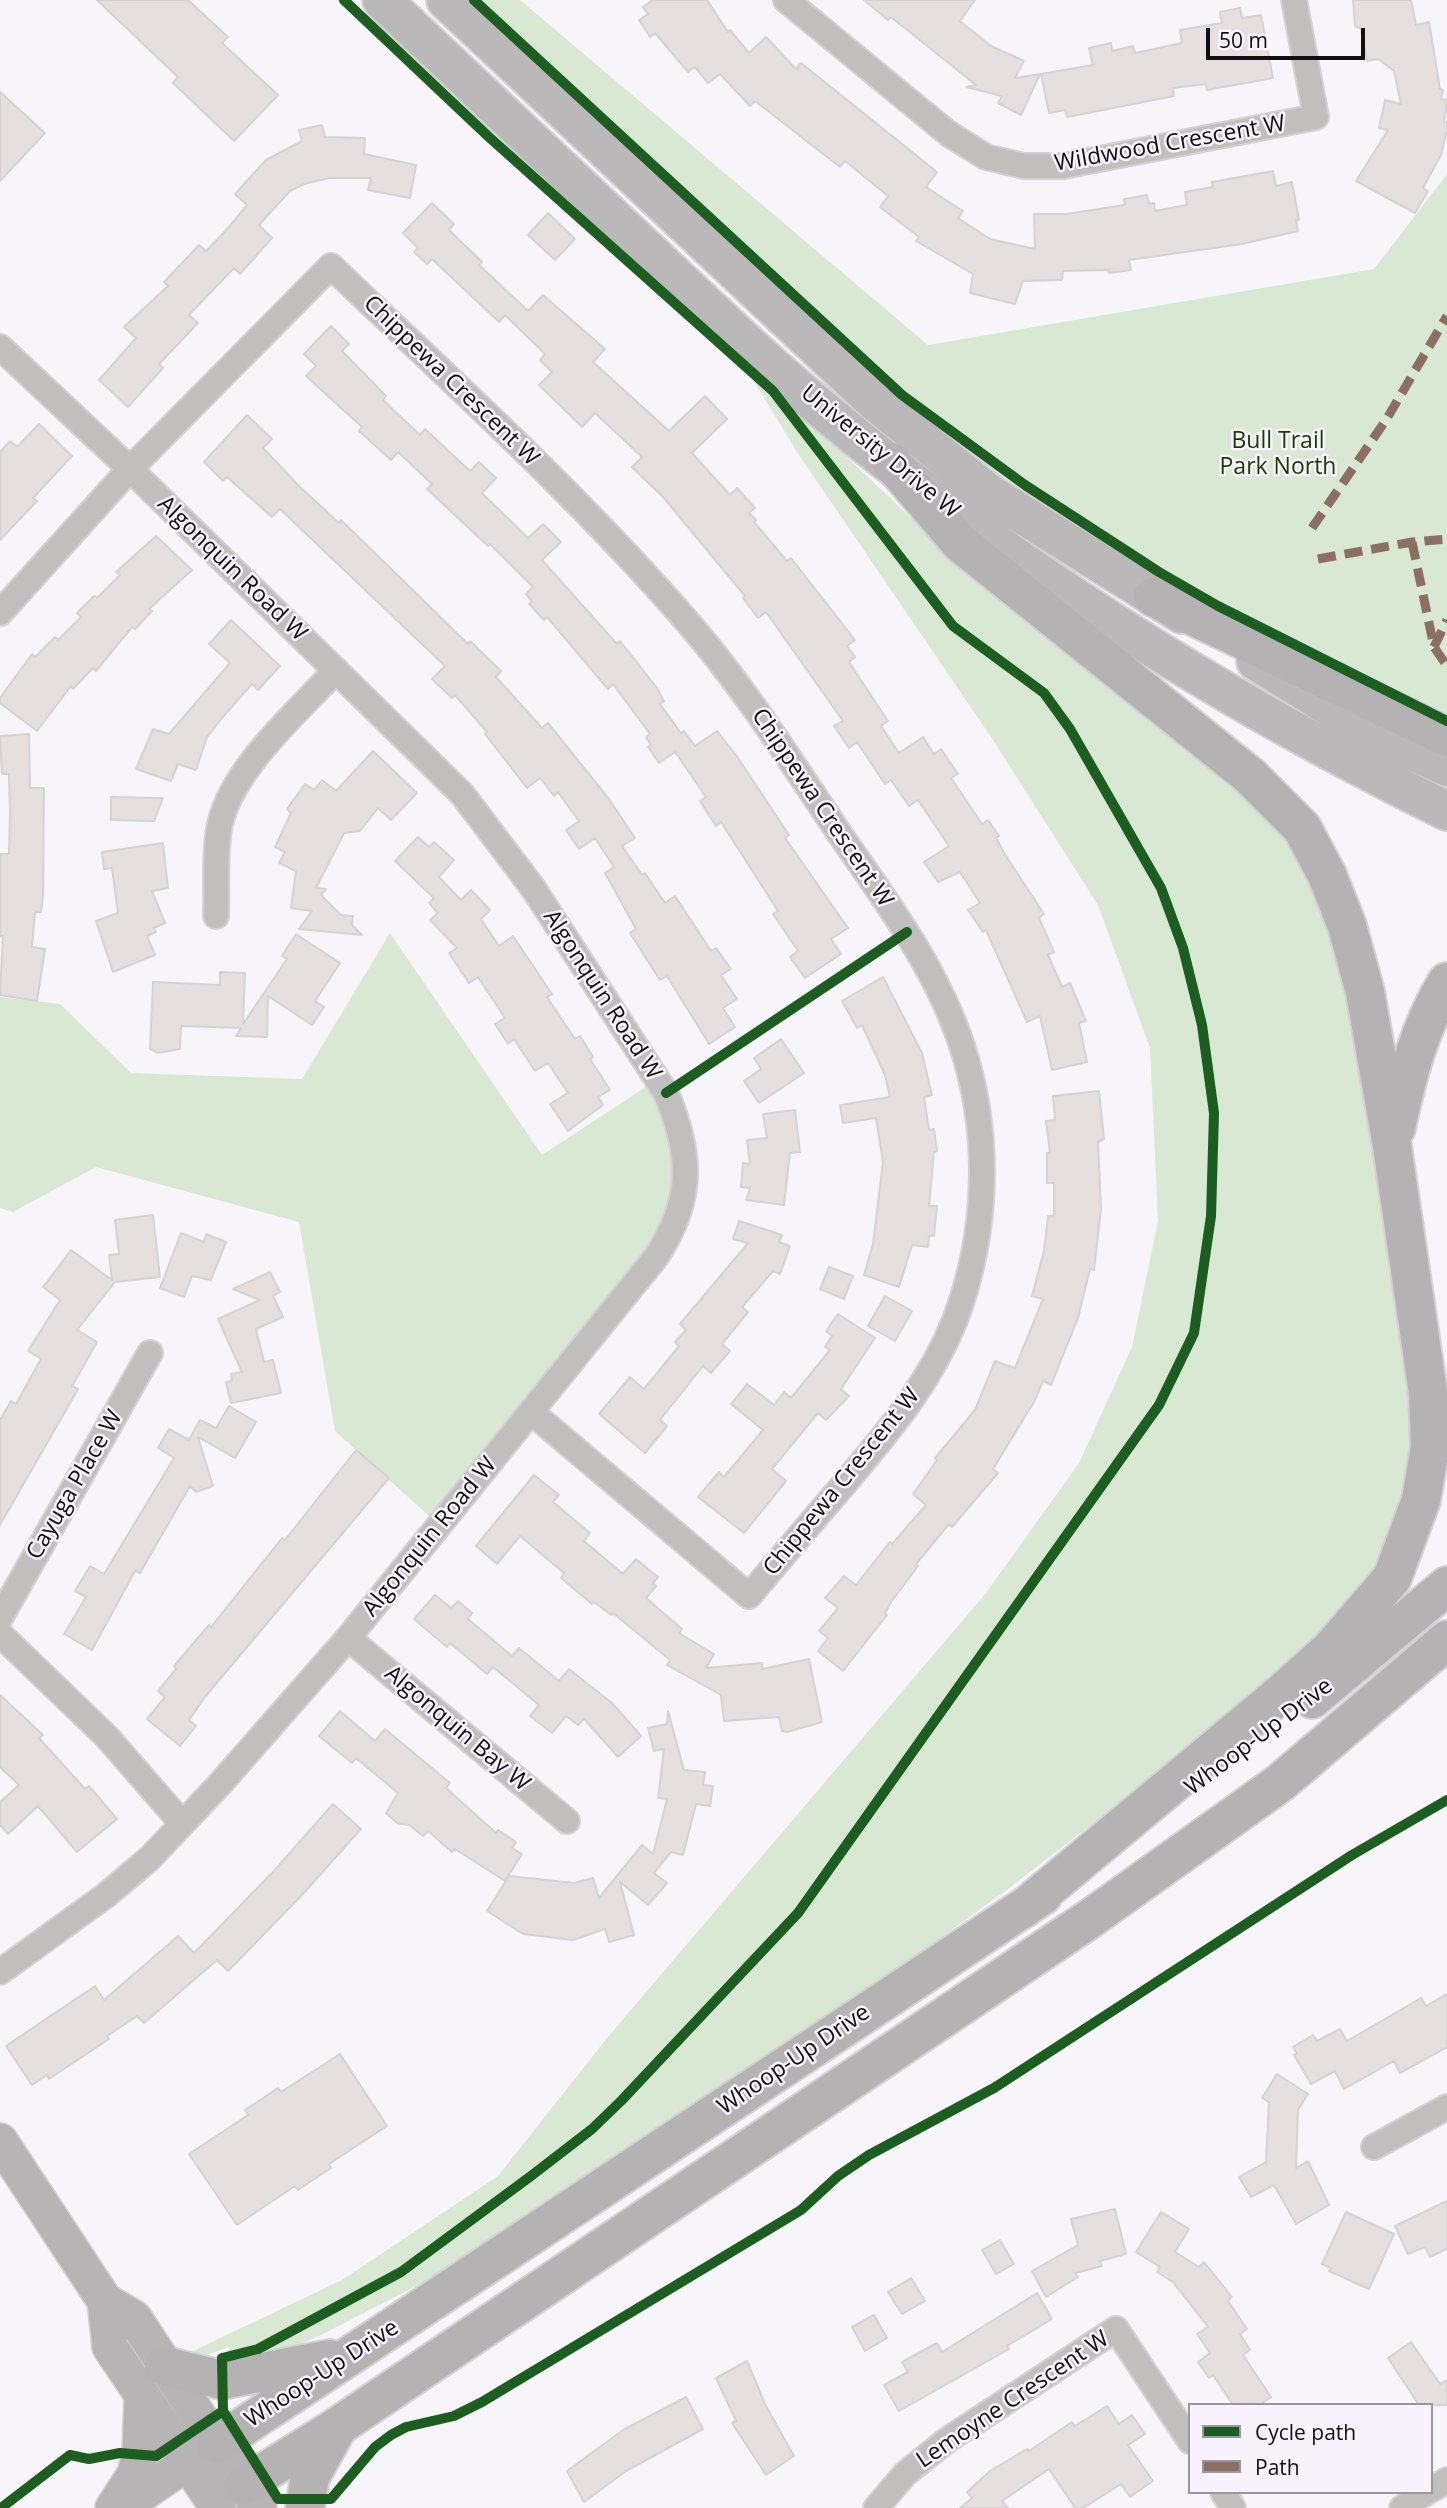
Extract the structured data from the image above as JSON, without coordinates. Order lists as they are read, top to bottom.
{
  "streets": {
    "highway": ["Whoop-Up Drive"],
    "main road": ["University Drive W"],
    "street": [
      "Wildwood Crescent W",
      "Chippewa Crescent W",
      "Algonquin Road W",
      "Cayuga Place W",
      "Algonquin Bay W",
      "Lemoyne Crescent W"
    ]
  },
  "crossings": [
    ["Chippewa Crescent W", "Algonquin Road W"],
    ["Algonquin Road W", "Algonquin Bay W"]
  ],
  "parks": ["Bull Trail Park North"],
  "legend": ["Cycle path", "Path"],
  "scale_bar": "50 m"
}
